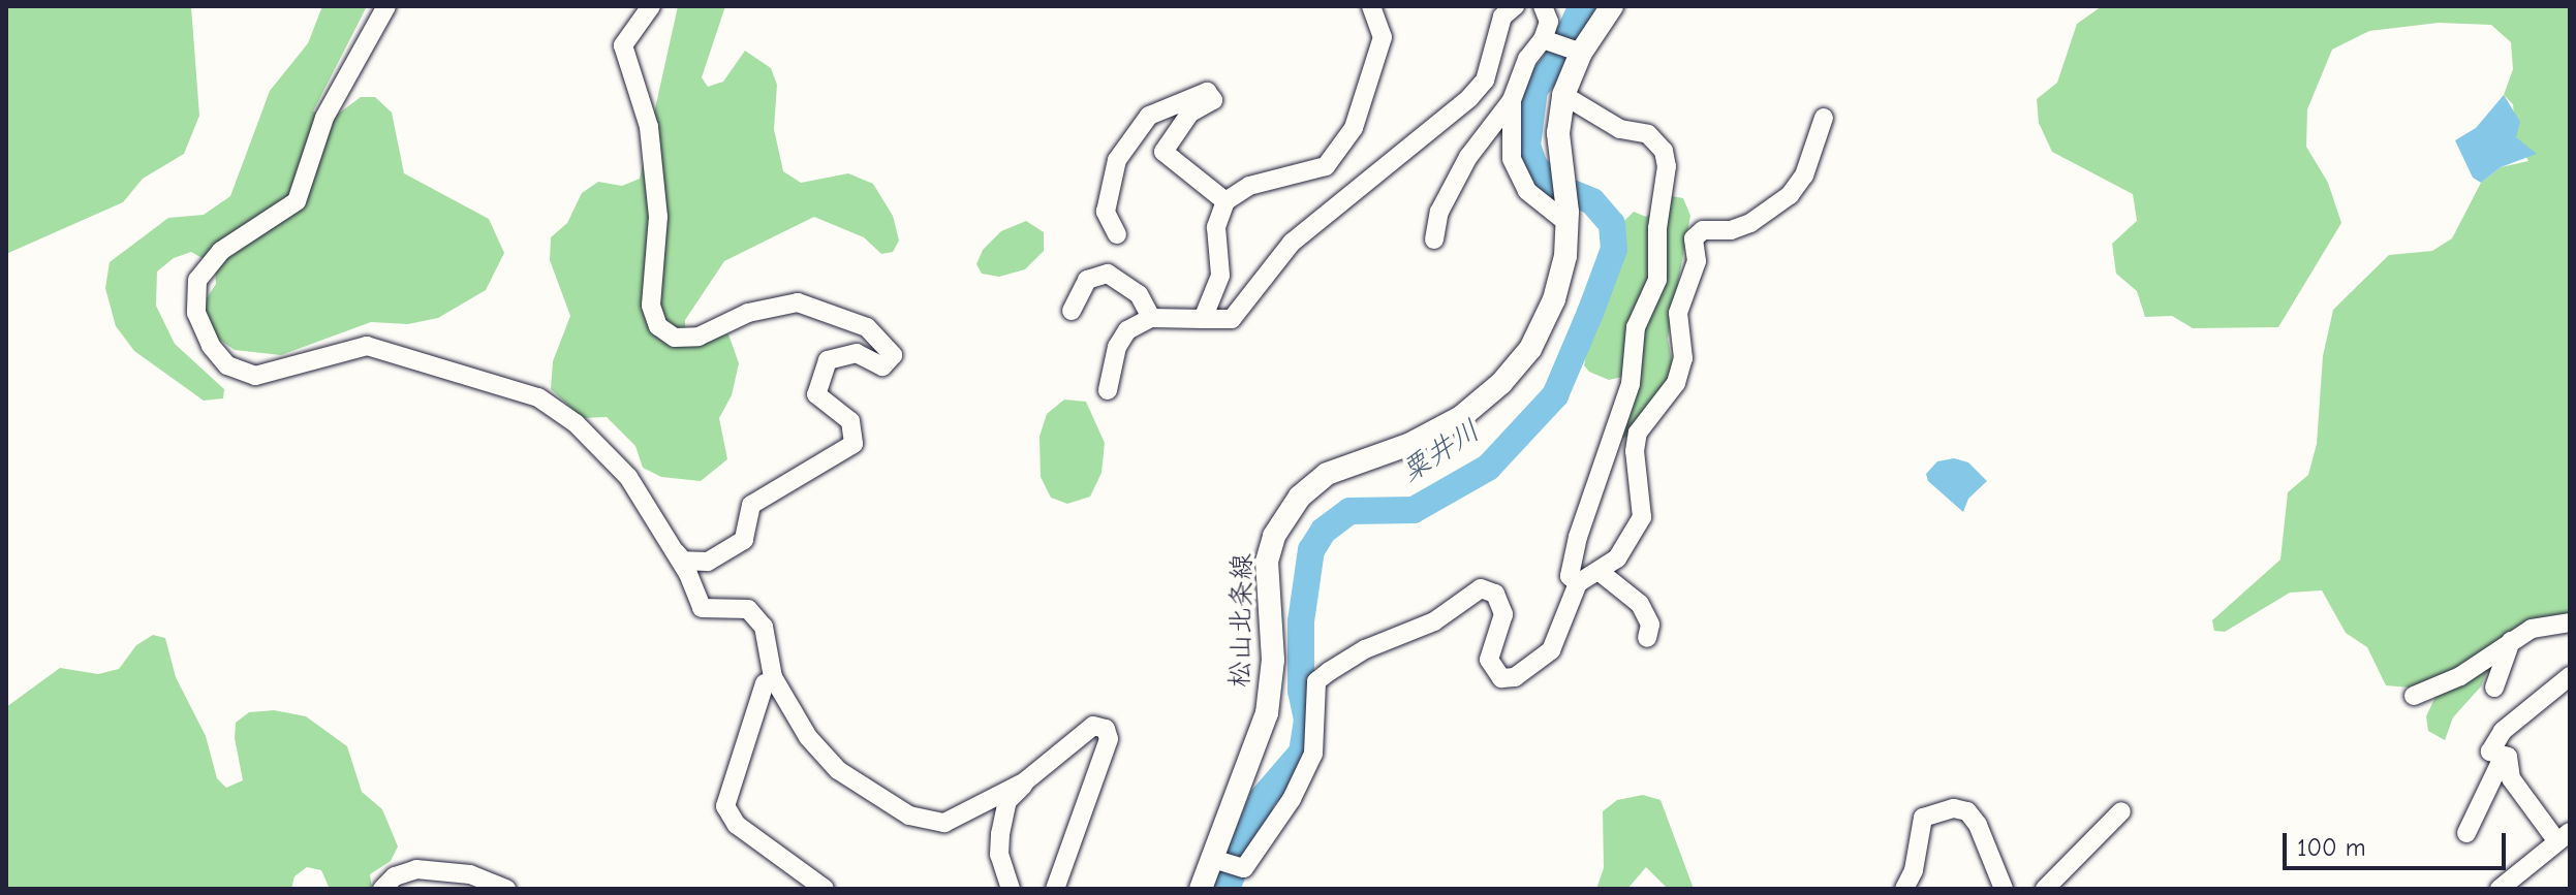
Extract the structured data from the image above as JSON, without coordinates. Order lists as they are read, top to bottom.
{
  "streets": {
    "main road": ["松山北条線"]
  },
  "water": ["粟井川"],
  "scale_bar": "100 m"
}
